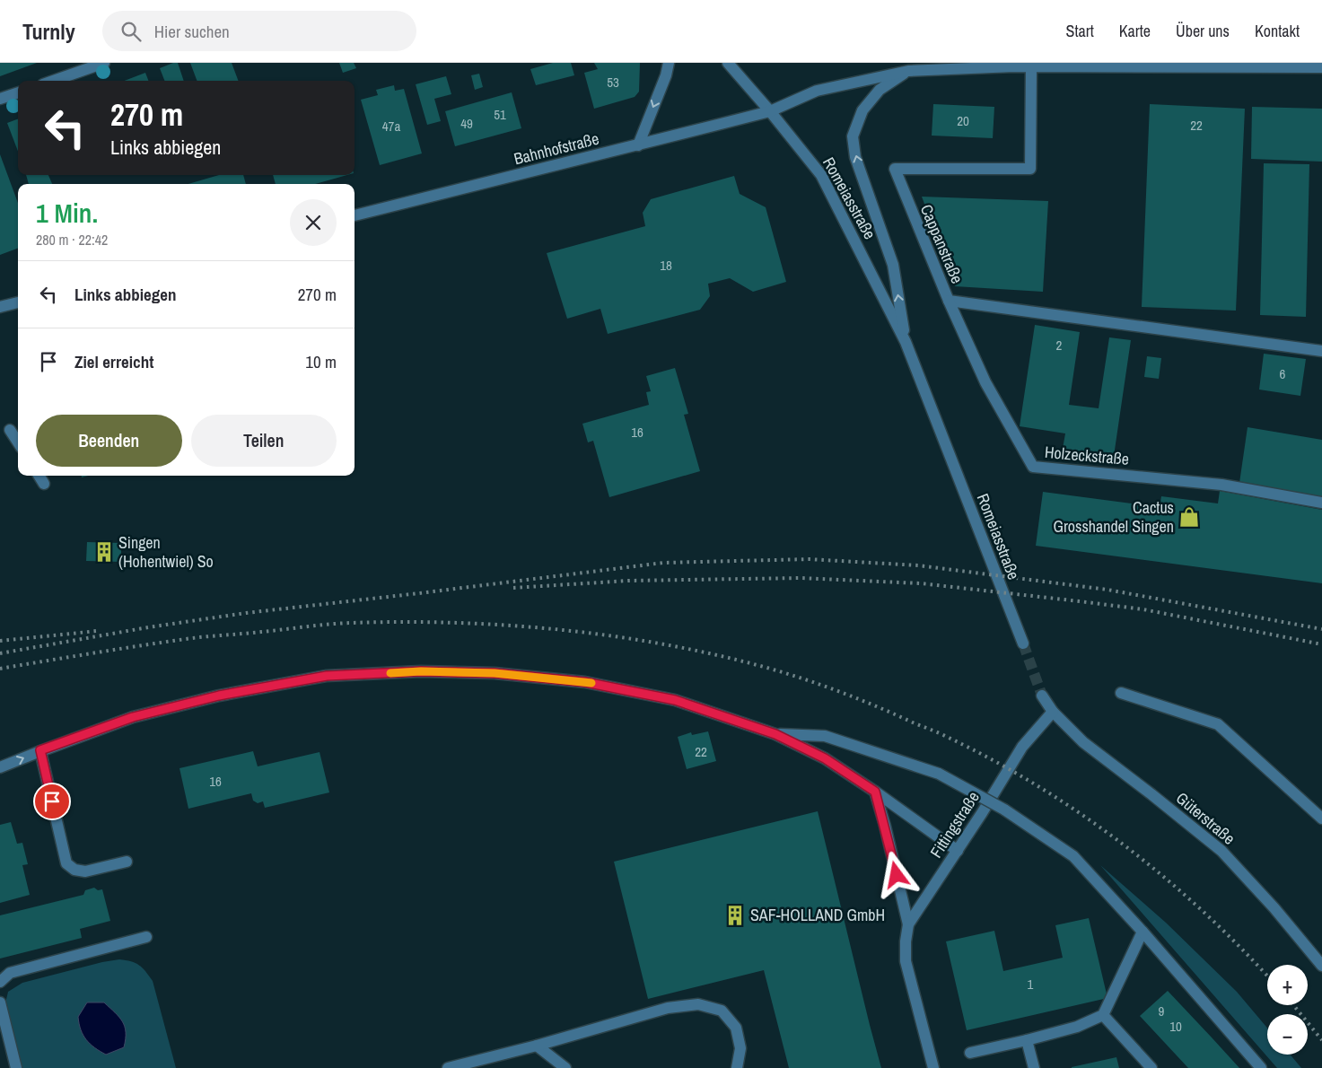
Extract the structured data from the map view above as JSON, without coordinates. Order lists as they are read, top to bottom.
{
  "streets": {
    "street": [
      "Bahnhofstraße",
      "Romeiasstraße",
      "Cappanstraße",
      "Holzeckstraße",
      "Güterstraße",
      "Fittingstraße"
    ]
  },
  "crossings": [
    ["Bahnhofstraße", "Romeiasstraße"],
    ["Cappanstraße", "Holzeckstraße"],
    ["Güterstraße", "Fittingstraße"]
  ],
  "places": {
    "shop": ["Cactus Grosshandel Singen"],
    "building": ["Singen (Hohentwiel) So", "SAF-HOLLAND GmbH"]
  },
  "house_numbers": [
    "53",
    "51",
    "20",
    "49",
    "22",
    "47a",
    "18",
    "2",
    "6",
    "16",
    "22",
    "16",
    "1",
    "9",
    "10"
  ],
  "page": {
    "header": "Turnly",
    "search": "Hier suchen",
    "nav": [
      "Start",
      "Karte",
      "Über uns",
      "Kontakt"
    ],
    "turn": ["270 m", "Links abbiegen"],
    "heading": ["1 Min.", "280 m · 22:42"],
    "list": [
      {
        "name": "Links abbiegen",
        "value": "270 m"
      },
      {
        "name": "Ziel erreicht",
        "value": "10 m"
      }
    ],
    "buttons": ["Beenden", "Teilen"],
    "map_buttons": ["+", "−"]
  }
}
